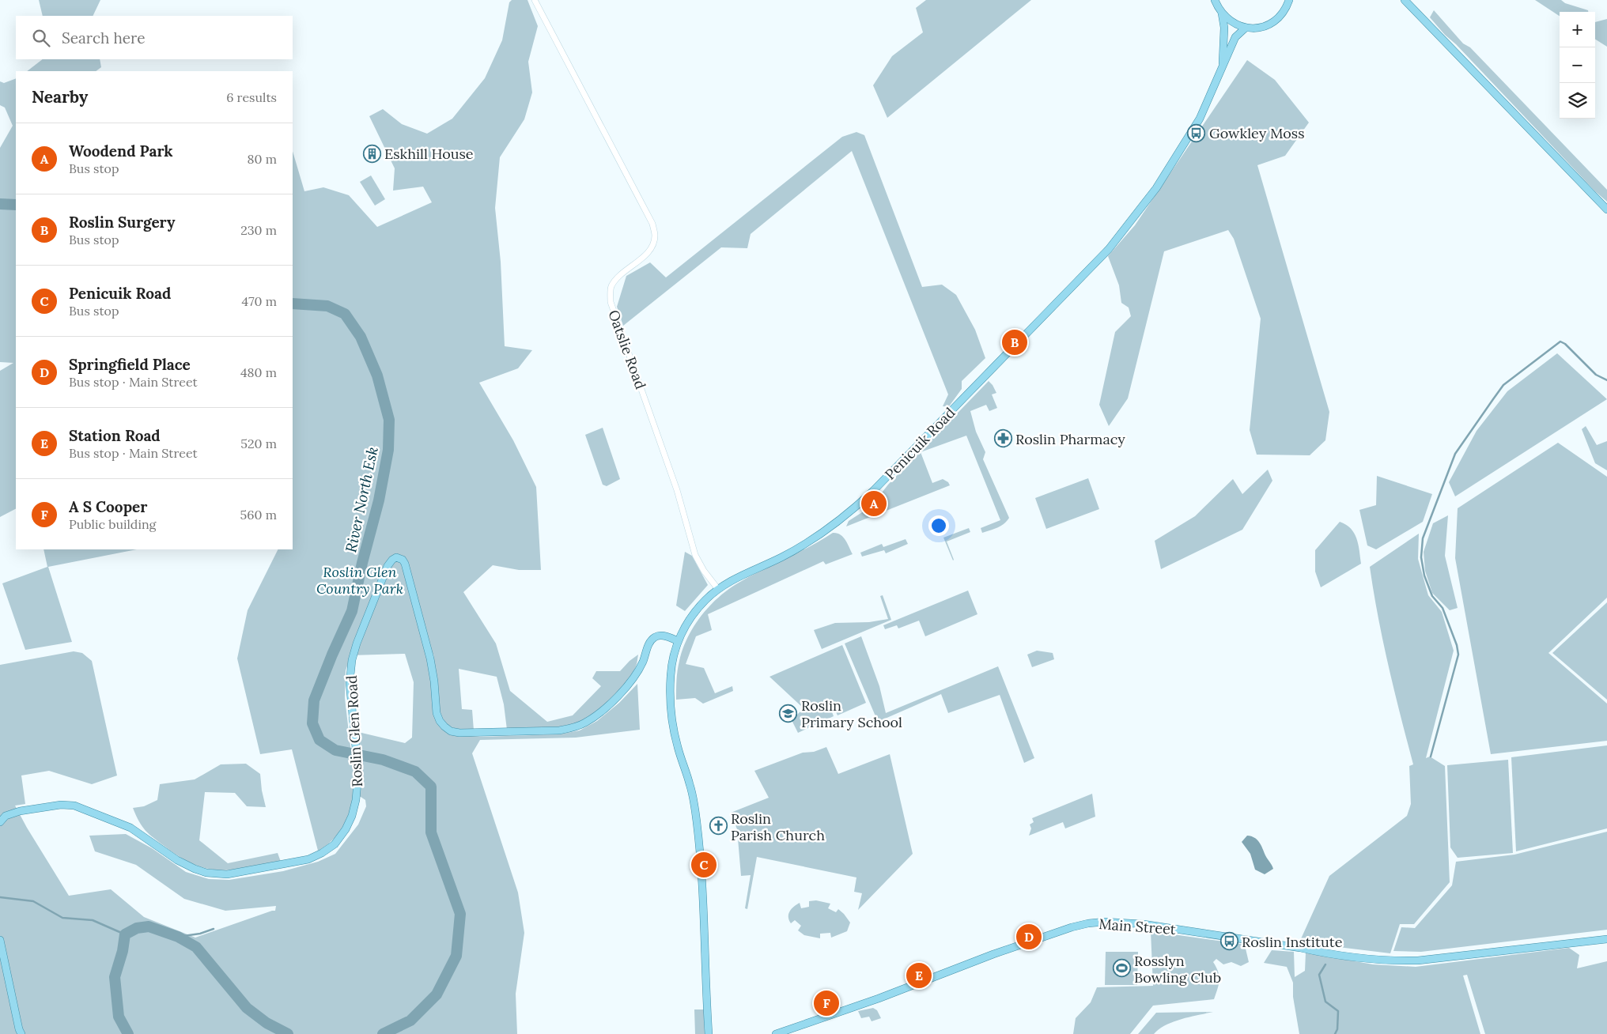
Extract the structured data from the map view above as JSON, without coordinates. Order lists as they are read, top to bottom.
{
  "streets": {
    "main road": ["Penicuik Road", "Roslin Glen Road", "Main Street"],
    "street": ["Oatslie Road"]
  },
  "crossings": [
    ["Oatslie Road", "Penicuik Road"],
    ["Penicuik Road", "Roslin Glen Road"]
  ],
  "water": ["River North Esk"],
  "parks": ["Roslin Glen Country Park"],
  "places": {
    "bus stop": ["Gowkley Moss", "Roslin Institute"],
    "building": ["Eskhill House"],
    "pharmacy": ["Roslin Pharmacy"],
    "school or university": ["Roslin Primary School"],
    "church": ["Roslin Parish Church"],
    "sports": ["Rosslyn Bowling Club"]
  },
  "page": {
    "map_buttons": ["+", "−"],
    "search": "Search here",
    "heading": ["Nearby", "6 results"],
    "list": [
      {
        "mark": "A",
        "name": "Woodend Park",
        "note": "Bus stop",
        "value": "80 m"
      },
      {
        "mark": "B",
        "name": "Roslin Surgery",
        "note": "Bus stop",
        "value": "230 m"
      },
      {
        "mark": "C",
        "name": "Penicuik Road",
        "note": "Bus stop",
        "value": "470 m"
      },
      {
        "mark": "D",
        "name": "Springfield Place",
        "note": "Bus stop · Main Street",
        "value": "480 m"
      },
      {
        "mark": "E",
        "name": "Station Road",
        "note": "Bus stop · Main Street",
        "value": "520 m"
      },
      {
        "mark": "F",
        "name": "A S Cooper",
        "note": "Public building",
        "value": "560 m"
      }
    ],
    "pins": [
      "B",
      "A",
      "C",
      "D",
      "E",
      "F"
    ]
  }
}
